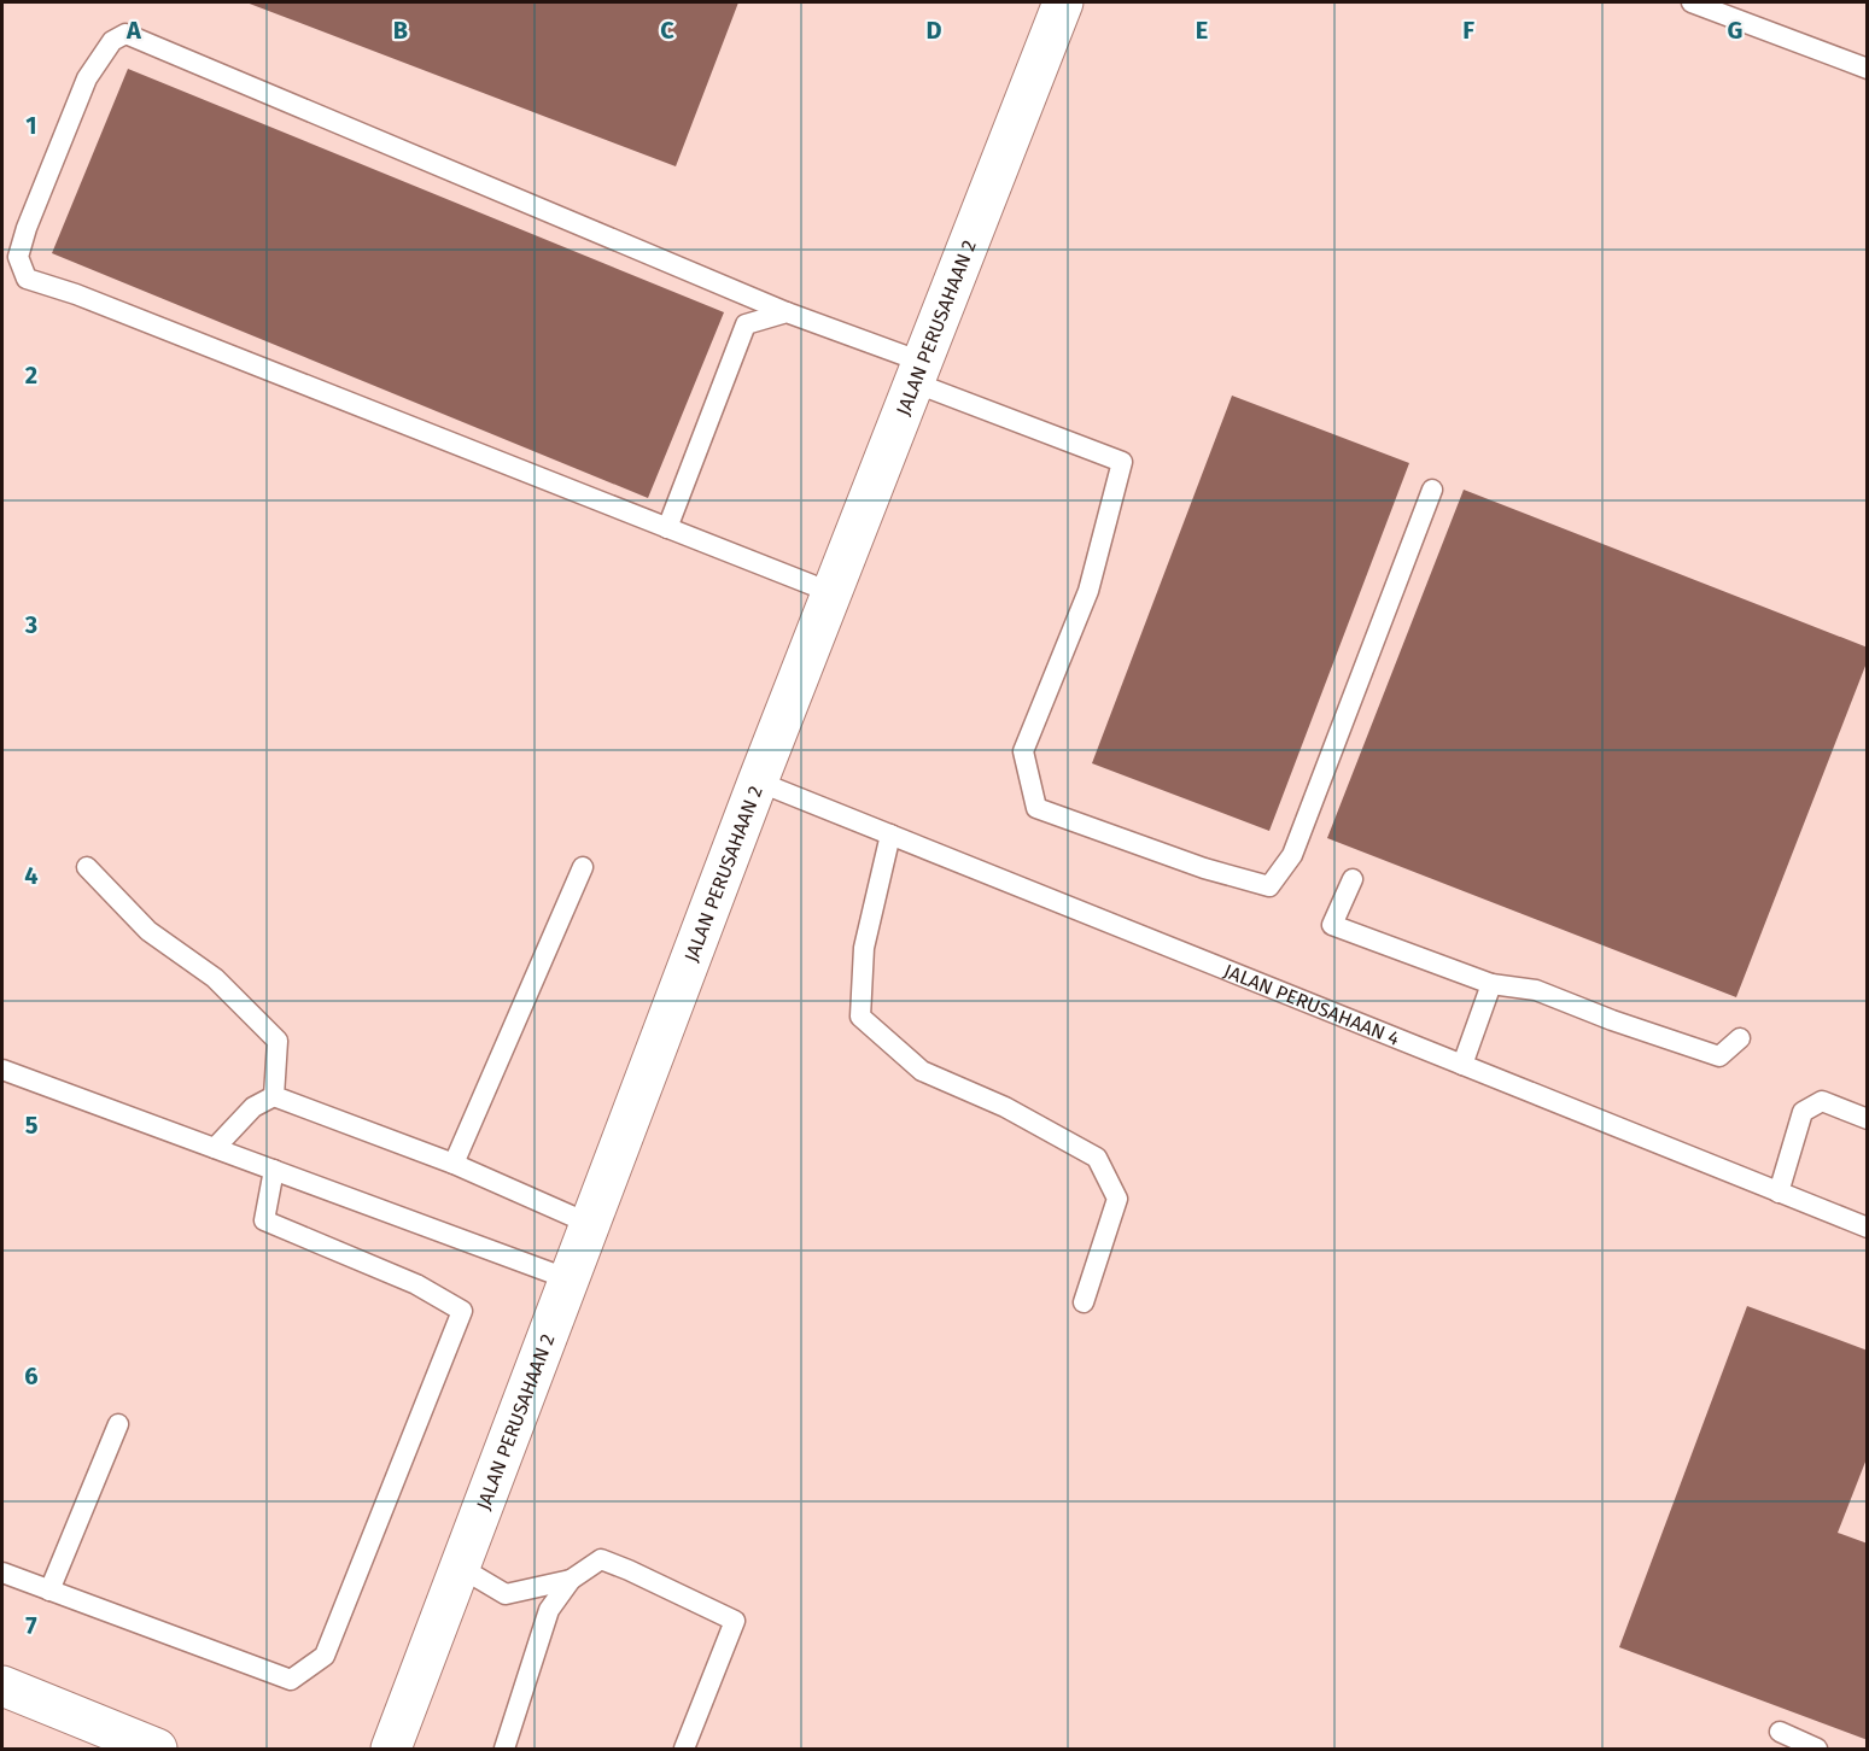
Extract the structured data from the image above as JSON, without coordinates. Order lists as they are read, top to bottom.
{
  "streets": {
    "street": ["JALAN PERUSAHAAN 2"],
    "lane": ["JALAN PERUSAHAAN 4"]
  },
  "crossings": [
    ["JALAN PERUSAHAAN 2", "JALAN PERUSAHAAN 4"]
  ],
  "grid": {
    "columns": [
      "A",
      "B",
      "C",
      "D",
      "E",
      "F",
      "G"
    ],
    "rows": [
      "1",
      "2",
      "3",
      "4",
      "5",
      "6",
      "7"
    ]
  }
}
